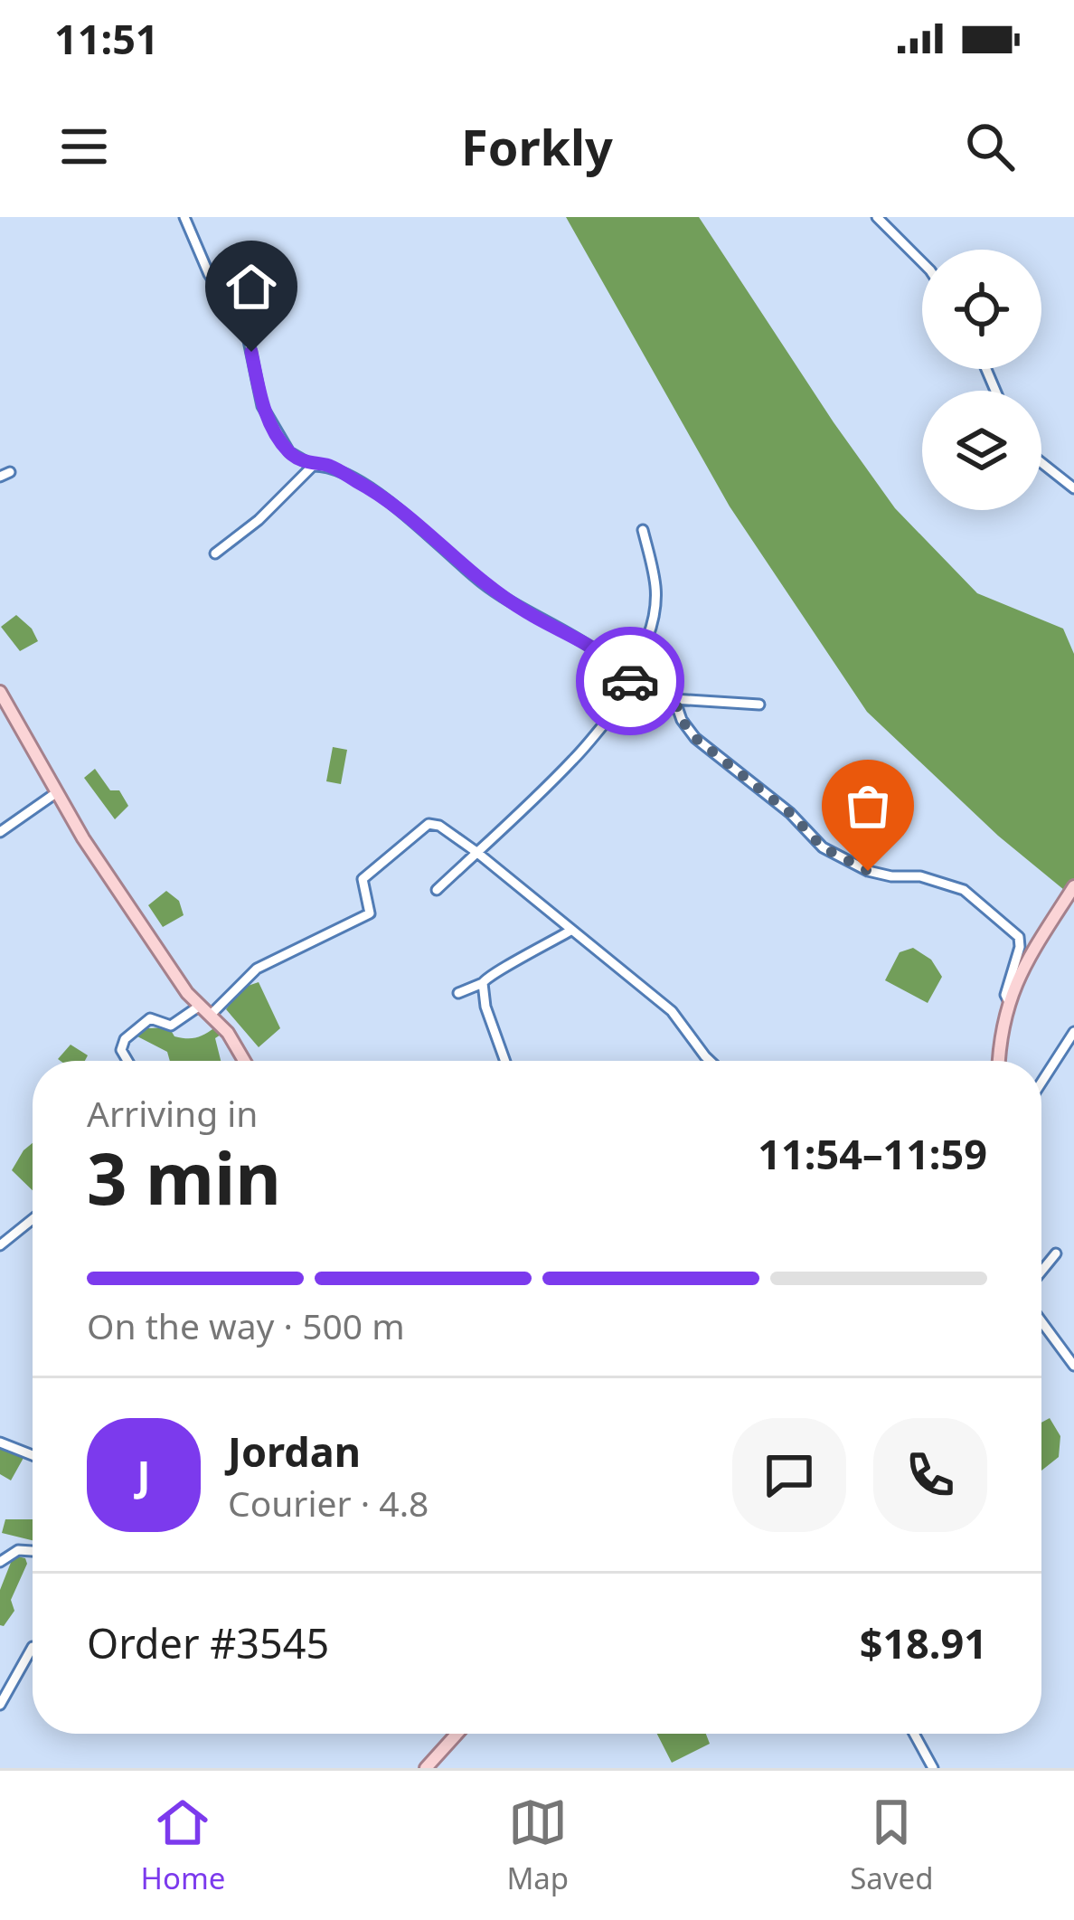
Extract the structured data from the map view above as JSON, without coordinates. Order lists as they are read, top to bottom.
{
  "page": {
    "status": "11:51",
    "header": "Forkly",
    "heading": ["3 min", "Arriving in", "11:54–11:59"],
    "panel": [
      "Jordan",
      "Courier · 4.8",
      "Order #3545",
      "$18.91"
    ],
    "bar": "On the way · 500 m",
    "round": "J",
    "tabs": ["Home", "Map", "Saved"]
  }
}
